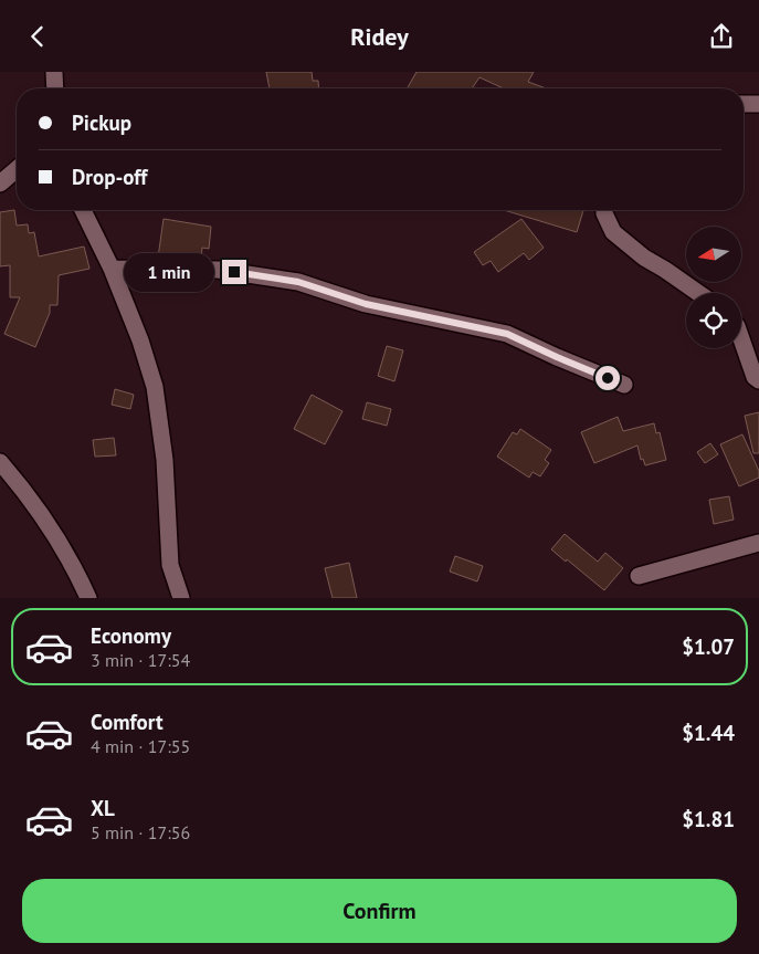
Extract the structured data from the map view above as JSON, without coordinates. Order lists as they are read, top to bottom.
{
  "north": "left",
  "page": {
    "header": "Ridey",
    "banner": ["Pickup", "Drop-off"],
    "bubble": "1 min",
    "list": [
      {
        "name": "Economy",
        "note": "3 min · 17:54",
        "value": "$1.07"
      },
      {
        "name": "Comfort",
        "note": "4 min · 17:55",
        "value": "$1.44"
      },
      {
        "name": "XL",
        "note": "5 min · 17:56",
        "value": "$1.81"
      }
    ],
    "buttons": "Confirm"
  }
}
